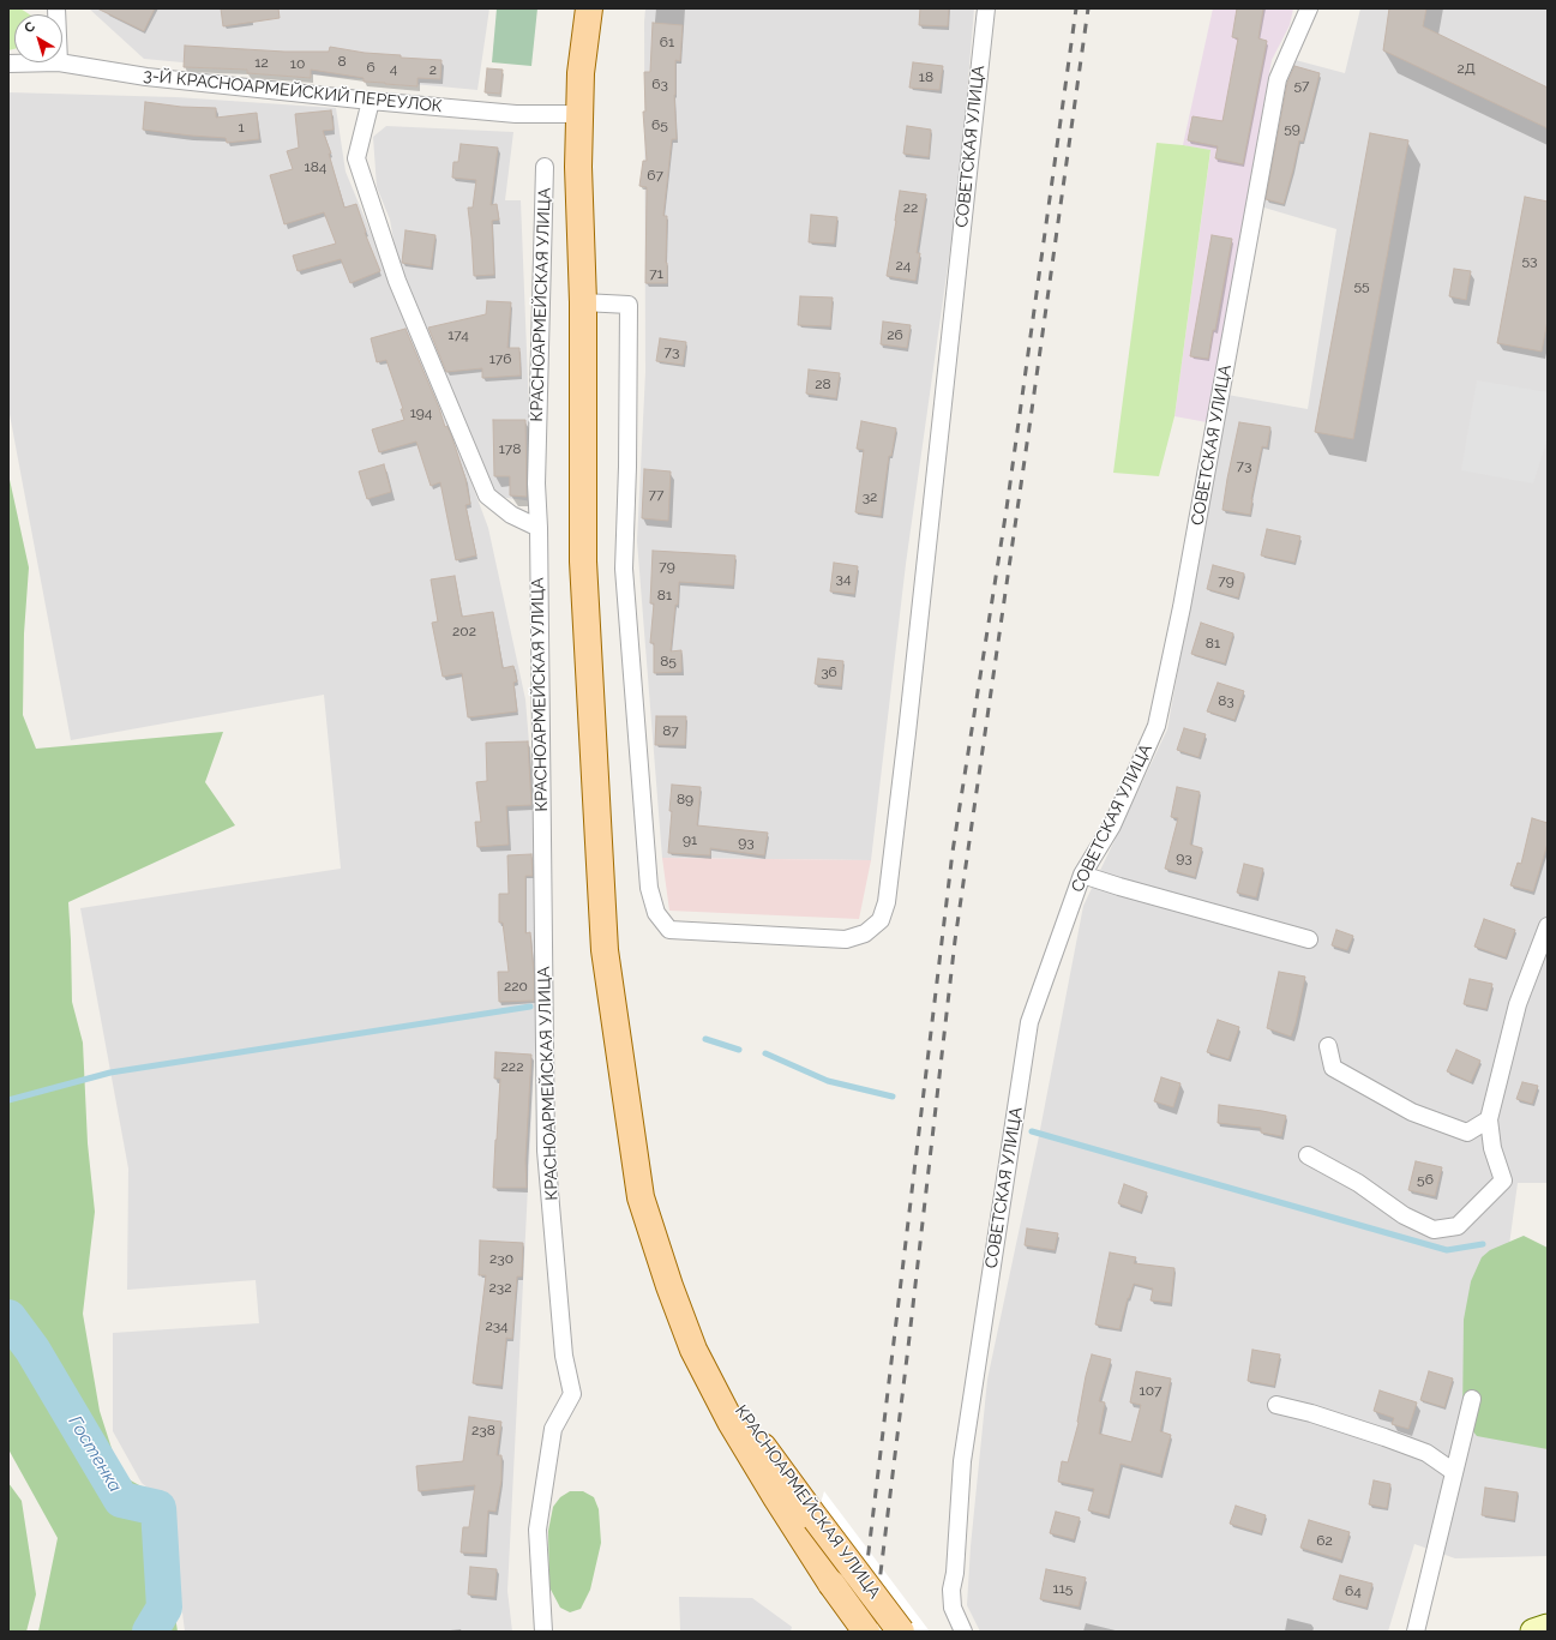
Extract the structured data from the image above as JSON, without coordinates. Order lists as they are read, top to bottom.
{
  "streets": {
    "main road": ["КРАСНОАРМЕЙСКАЯ УЛИЦА"],
    "street": ["3-Й КРАСНОАРМЕЙСКИЙ ПЕРЕУЛОК", "СОВЕТСКАЯ УЛИЦА"]
  },
  "crossings": [
    ["3-Й КРАСНОАРМЕЙСКИЙ ПЕРЕУЛОК", "КРАСНОАРМЕЙСКАЯ УЛИЦА"],
    ["СОВЕТСКАЯ УЛИЦА", "КРАСНОАРМЕЙСКАЯ УЛИЦА"]
  ],
  "water": ["Гостенка"],
  "house_numbers": [
    "61",
    "8",
    "12",
    "10",
    "6",
    "4",
    "2Д",
    "2",
    "18",
    "63",
    "57",
    "65",
    "1",
    "59",
    "184",
    "67",
    "22",
    "53",
    "24",
    "71",
    "55",
    "174",
    "26",
    "73",
    "176",
    "28",
    "194",
    "178",
    "73",
    "77",
    "32",
    "79",
    "34",
    "79",
    "81",
    "202",
    "81",
    "85",
    "36",
    "83",
    "87",
    "89",
    "91",
    "93",
    "93",
    "220",
    "222",
    "56",
    "230",
    "232",
    "234",
    "107",
    "238",
    "62",
    "115",
    "64"
  ],
  "north": "top left"
}
